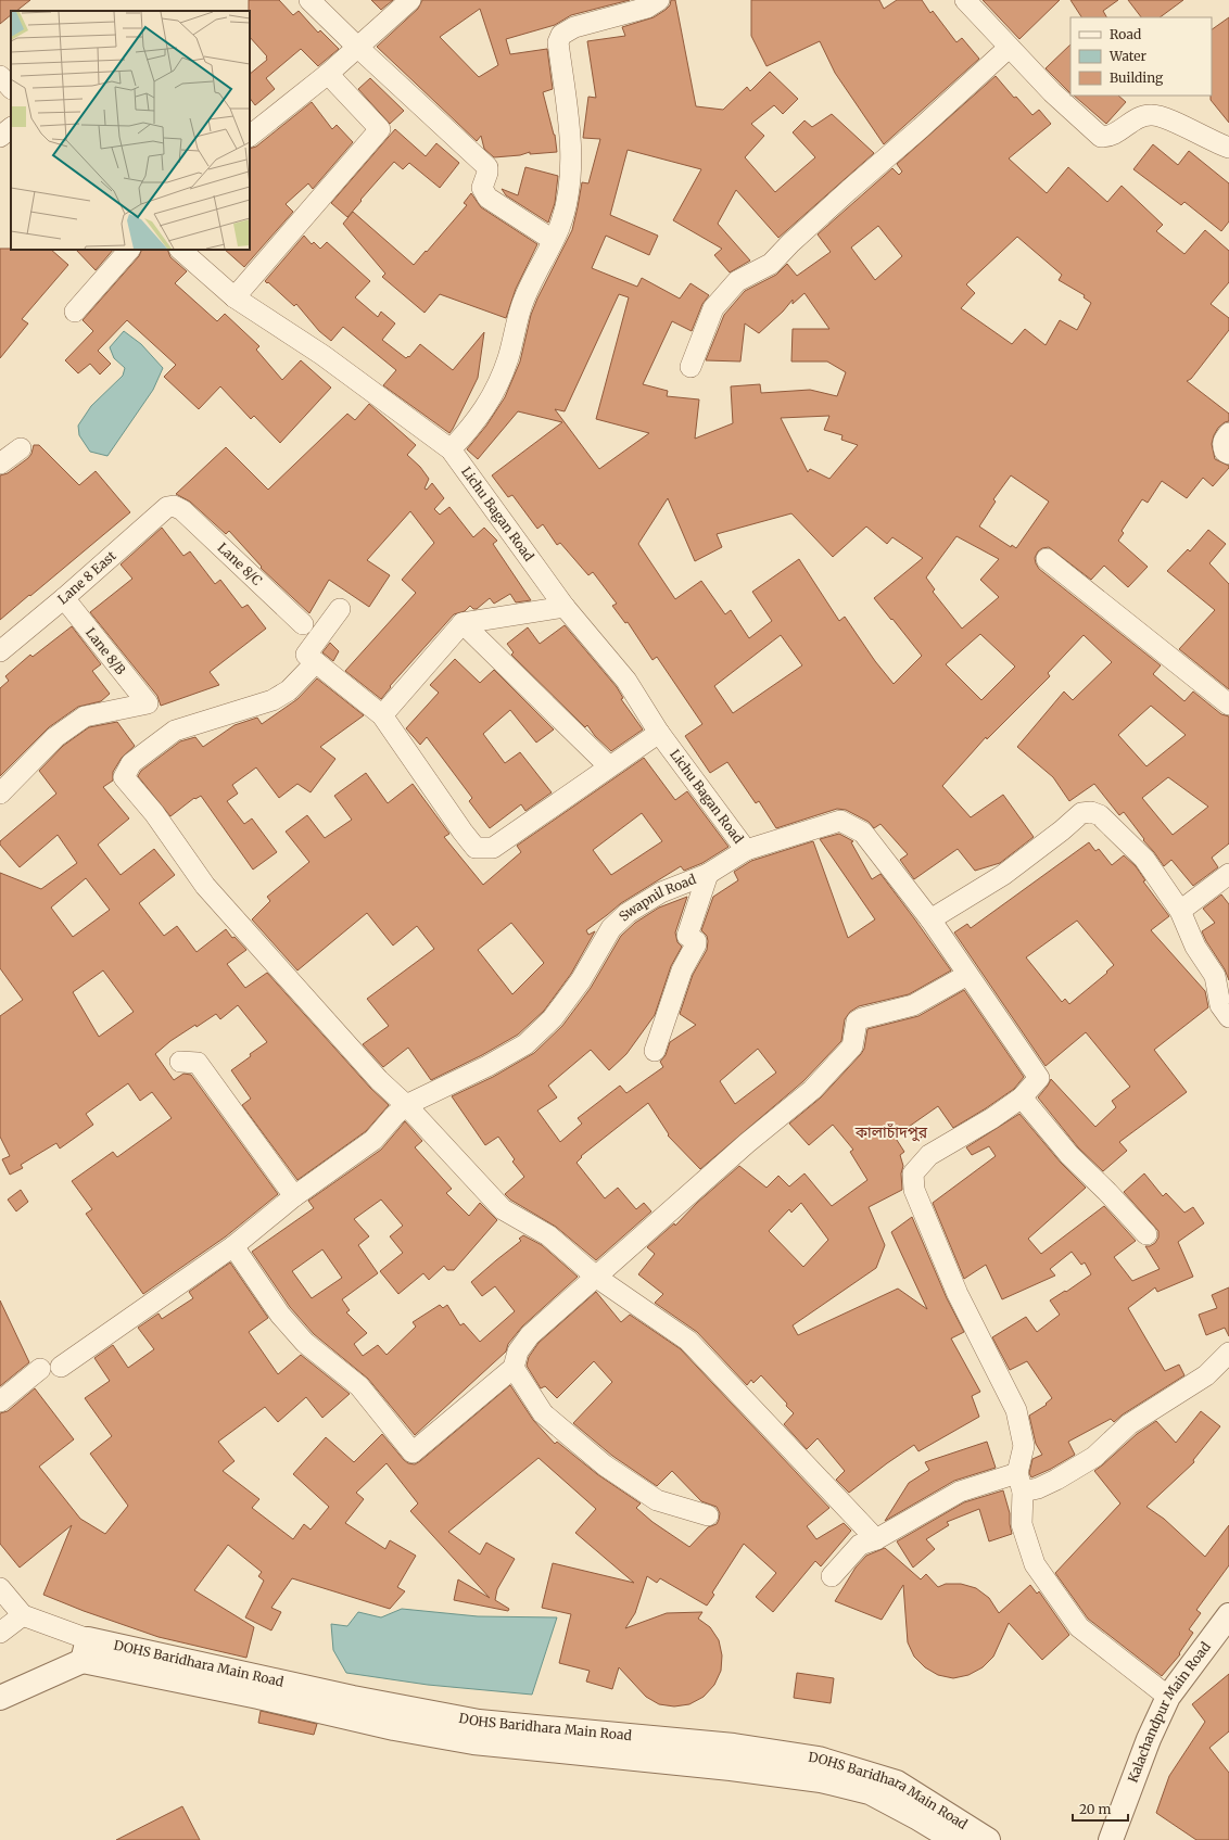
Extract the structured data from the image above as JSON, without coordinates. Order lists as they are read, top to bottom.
{
  "streets": {
    "street": [
      "Lichu Bagan Road",
      "Lane 8/C",
      "Lane 8 East",
      "Lane 8/B",
      "Swapnil Road",
      "DOHS Baridhara Main Road",
      "Kalachandpur Main Road"
    ]
  },
  "crossings": [
    ["Lichu Bagan Road", "Swapnil Road"],
    ["Lane 8/C", "Lane 8 East"],
    ["Lane 8 East", "Lane 8/B"]
  ],
  "districts": ["কালাচাঁদপুর"],
  "legend": ["Road", "Water", "Building"],
  "scale_bar": "20 m"
}
